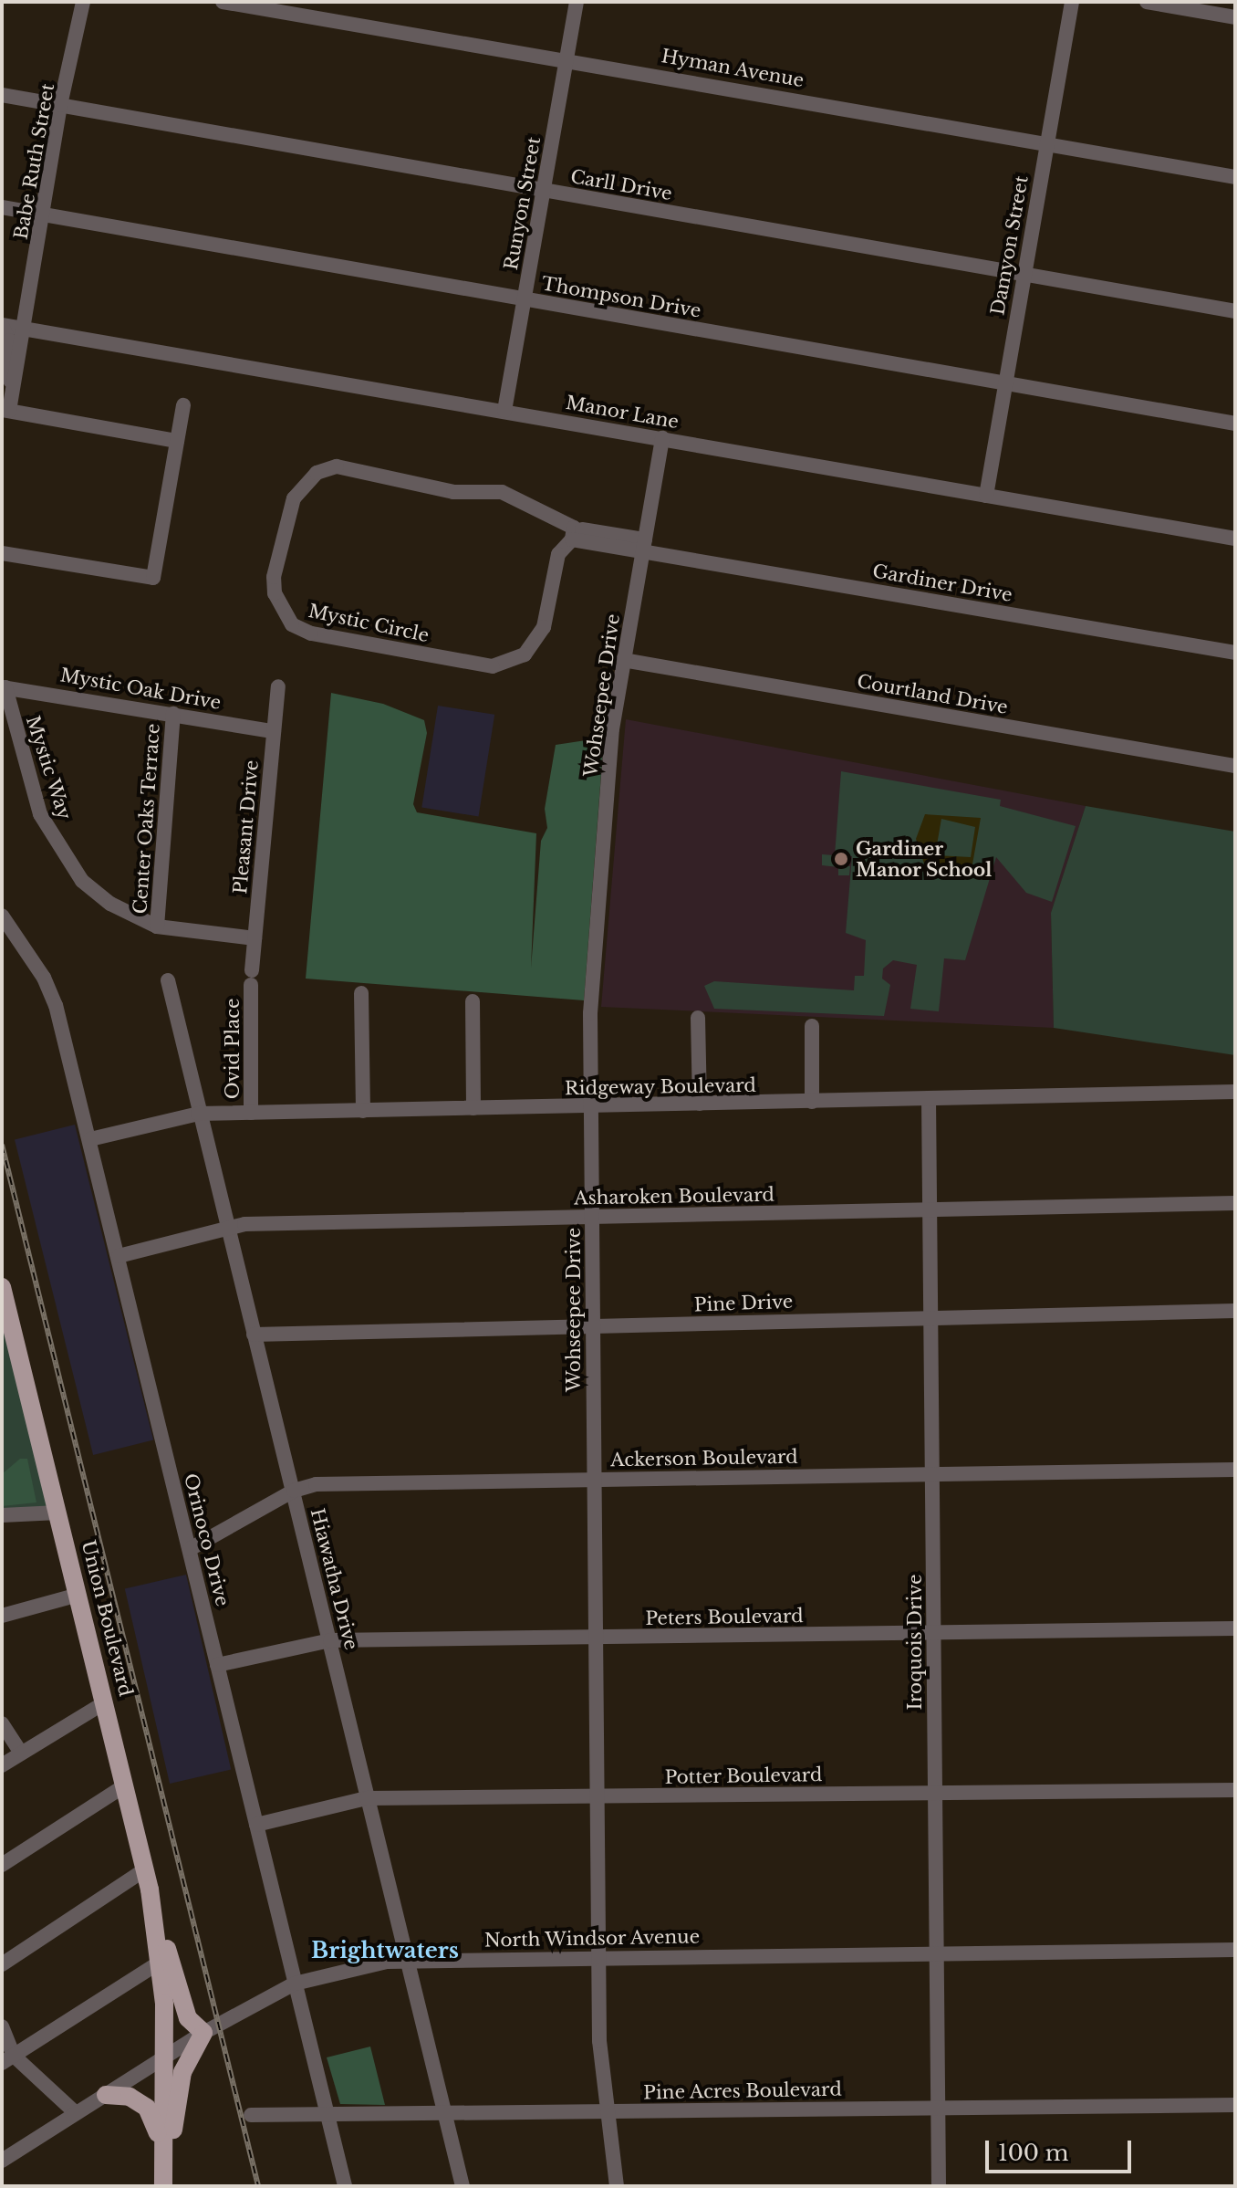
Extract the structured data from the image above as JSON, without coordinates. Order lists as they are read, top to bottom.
{
  "streets": {
    "main road": ["Union Boulevard"],
    "street": [
      "Hyman Avenue",
      "Babe Ruth Street",
      "Carll Drive",
      "Runyon Street",
      "Damyon Street",
      "Thompson Drive",
      "Manor Lane",
      "Gardiner Drive",
      "Mystic Circle",
      "Mystic Oak Drive",
      "Courtland Drive",
      "Wohseepee Drive",
      "Mystic Way",
      "Center Oaks Terrace",
      "Pleasant Drive",
      "Ovid Place",
      "Ridgeway Boulevard",
      "Asharoken Boulevard",
      "Pine Drive",
      "Ackerson Boulevard",
      "Orinoco Drive",
      "Hiawatha Drive",
      "Peters Boulevard",
      "Iroquois Drive",
      "Potter Boulevard",
      "North Windsor Avenue",
      "Pine Acres Boulevard"
    ]
  },
  "crossings": [
    ["Hyman Avenue", "Runyon Street"],
    ["Hyman Avenue", "Damyon Street"],
    ["Babe Ruth Street", "Carll Drive"],
    ["Babe Ruth Street", "Thompson Drive"],
    ["Babe Ruth Street", "Manor Lane"],
    ["Carll Drive", "Runyon Street"],
    ["Carll Drive", "Damyon Street"],
    ["Runyon Street", "Thompson Drive"],
    ["Runyon Street", "Manor Lane"],
    ["Damyon Street", "Thompson Drive"],
    ["Damyon Street", "Manor Lane"],
    ["Manor Lane", "Wohseepee Drive"],
    ["Gardiner Drive", "Mystic Circle"],
    ["Gardiner Drive", "Wohseepee Drive"],
    ["Mystic Circle", "Wohseepee Drive"],
    ["Mystic Oak Drive", "Mystic Way"],
    ["Mystic Oak Drive", "Center Oaks Terrace"],
    ["Mystic Oak Drive", "Pleasant Drive"],
    ["Courtland Drive", "Wohseepee Drive"],
    ["Wohseepee Drive", "Ridgeway Boulevard"],
    ["Wohseepee Drive", "Asharoken Boulevard"],
    ["Wohseepee Drive", "Pine Drive"],
    ["Wohseepee Drive", "Ackerson Boulevard"],
    ["Wohseepee Drive", "Peters Boulevard"],
    ["Wohseepee Drive", "Potter Boulevard"],
    ["Wohseepee Drive", "North Windsor Avenue"],
    ["Wohseepee Drive", "Pine Acres Boulevard"],
    ["Mystic Way", "Center Oaks Terrace"],
    ["Mystic Way", "Pleasant Drive"],
    ["Pleasant Drive", "Ovid Place"],
    ["Ovid Place", "Ridgeway Boulevard"],
    ["Ridgeway Boulevard", "Orinoco Drive"],
    ["Ridgeway Boulevard", "Hiawatha Drive"],
    ["Ridgeway Boulevard", "Iroquois Drive"],
    ["Asharoken Boulevard", "Orinoco Drive"],
    ["Asharoken Boulevard", "Hiawatha Drive"],
    ["Asharoken Boulevard", "Iroquois Drive"],
    ["Pine Drive", "Hiawatha Drive"],
    ["Pine Drive", "Iroquois Drive"],
    ["Ackerson Boulevard", "Orinoco Drive"],
    ["Ackerson Boulevard", "Hiawatha Drive"],
    ["Ackerson Boulevard", "Iroquois Drive"],
    ["Orinoco Drive", "Peters Boulevard"],
    ["Orinoco Drive", "Potter Boulevard"],
    ["Orinoco Drive", "North Windsor Avenue"],
    ["Orinoco Drive", "Pine Acres Boulevard"],
    ["Hiawatha Drive", "Peters Boulevard"],
    ["Hiawatha Drive", "Potter Boulevard"],
    ["Hiawatha Drive", "North Windsor Avenue"],
    ["Hiawatha Drive", "Pine Acres Boulevard"],
    ["Peters Boulevard", "Iroquois Drive"],
    ["Union Boulevard", "North Windsor Avenue"],
    ["Iroquois Drive", "Potter Boulevard"],
    ["Iroquois Drive", "North Windsor Avenue"],
    ["Iroquois Drive", "Pine Acres Boulevard"]
  ],
  "districts": ["Brightwaters"],
  "places": ["Gardiner Manor School"],
  "scale_bar": "100 m"
}
